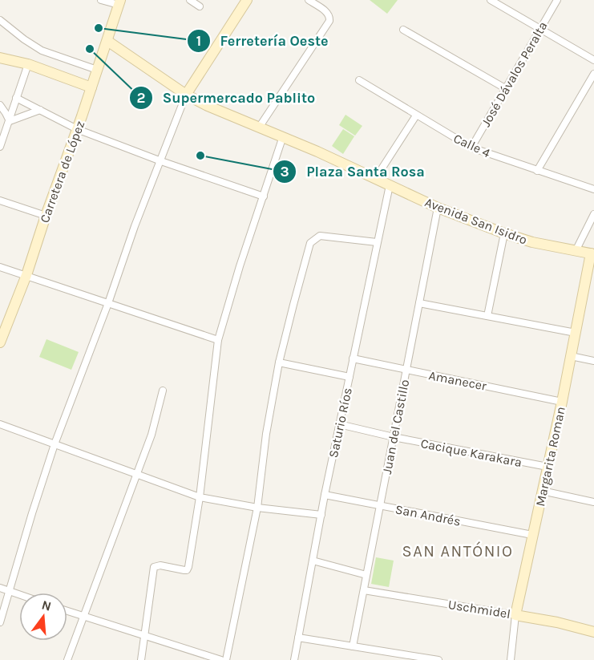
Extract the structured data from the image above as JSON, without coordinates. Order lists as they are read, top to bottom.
{
  "streets": {
    "main road": [
      "Carretera de López",
      "Avenida San Isidro",
      "Margarita Roman",
      "Uschmidel"
    ],
    "street": [
      "José Dávalos Peralta",
      "Calle 4",
      "Amanecer",
      "Saturio Ríos",
      "Juan del Castillo",
      "Cacique Karakara",
      "San Andrés"
    ]
  },
  "crossings": [
    ["José Dávalos Peralta", "Calle 4"],
    ["Carretera de López", "Avenida San Isidro"],
    ["Avenida San Isidro", "Saturio Ríos"],
    ["Avenida San Isidro", "Juan del Castillo"],
    ["Avenida San Isidro", "Margarita Roman"],
    ["Amanecer", "Saturio Ríos"],
    ["Amanecer", "Juan del Castillo"],
    ["Amanecer", "Margarita Roman"],
    ["Saturio Ríos", "Cacique Karakara"],
    ["Saturio Ríos", "San Andrés"],
    ["Juan del Castillo", "Cacique Karakara"],
    ["Juan del Castillo", "San Andrés"],
    ["Juan del Castillo", "Uschmidel"],
    ["Cacique Karakara", "Margarita Roman"],
    ["Margarita Roman", "San Andrés"],
    ["Margarita Roman", "Uschmidel"]
  ],
  "districts": ["SAN ANTÓNIO"],
  "places": ["Ferretería Oeste", "Supermercado Pablito", "Plaza Santa Rosa"],
  "north": "top"
}
